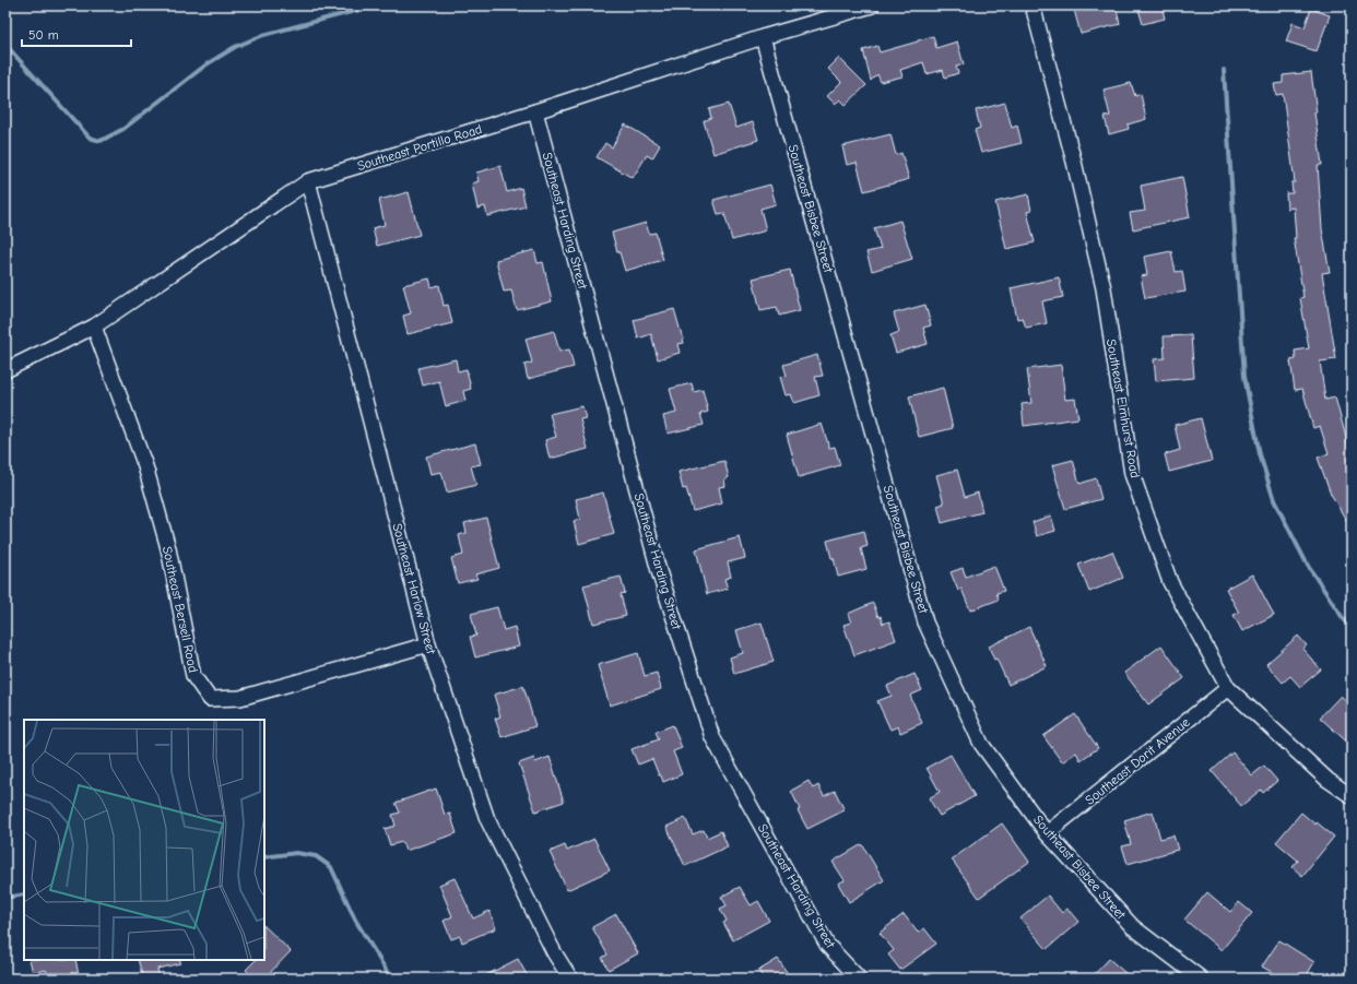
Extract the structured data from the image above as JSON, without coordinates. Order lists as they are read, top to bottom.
{
  "streets": {
    "street": [
      "Southeast Portillo Road",
      "Southeast Bisbee Street",
      "Southeast Harding Street",
      "Southeast Elmhurst Road",
      "Southeast Harlow Street",
      "Southeast Bersell Road",
      "Southeast Dorit Avenue"
    ]
  },
  "crossings": [
    ["Southeast Portillo Road", "Southeast Bisbee Street"],
    ["Southeast Portillo Road", "Southeast Harding Street"],
    ["Southeast Portillo Road", "Southeast Harlow Street"],
    ["Southeast Portillo Road", "Southeast Bersell Road"],
    ["Southeast Bisbee Street", "Southeast Dorit Avenue"],
    ["Southeast Elmhurst Road", "Southeast Dorit Avenue"],
    ["Southeast Harlow Street", "Southeast Bersell Road"]
  ],
  "scale_bar": "50 m"
}
